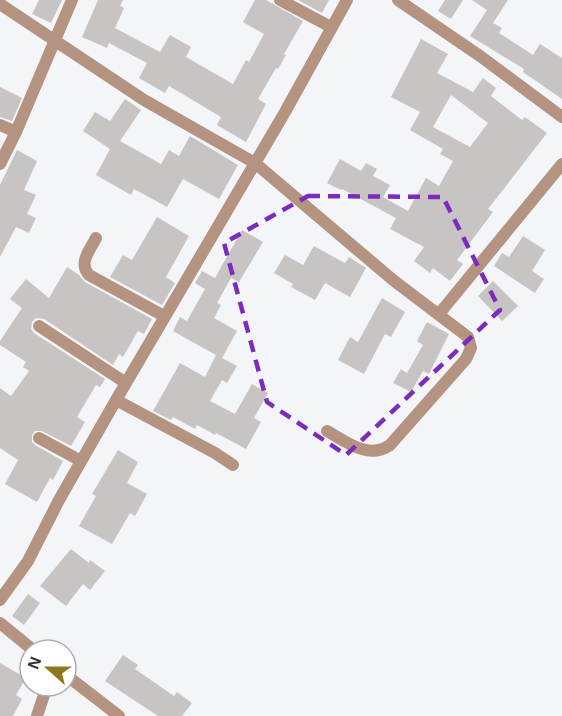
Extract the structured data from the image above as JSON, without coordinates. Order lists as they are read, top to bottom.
{
  "north": "left"
}
